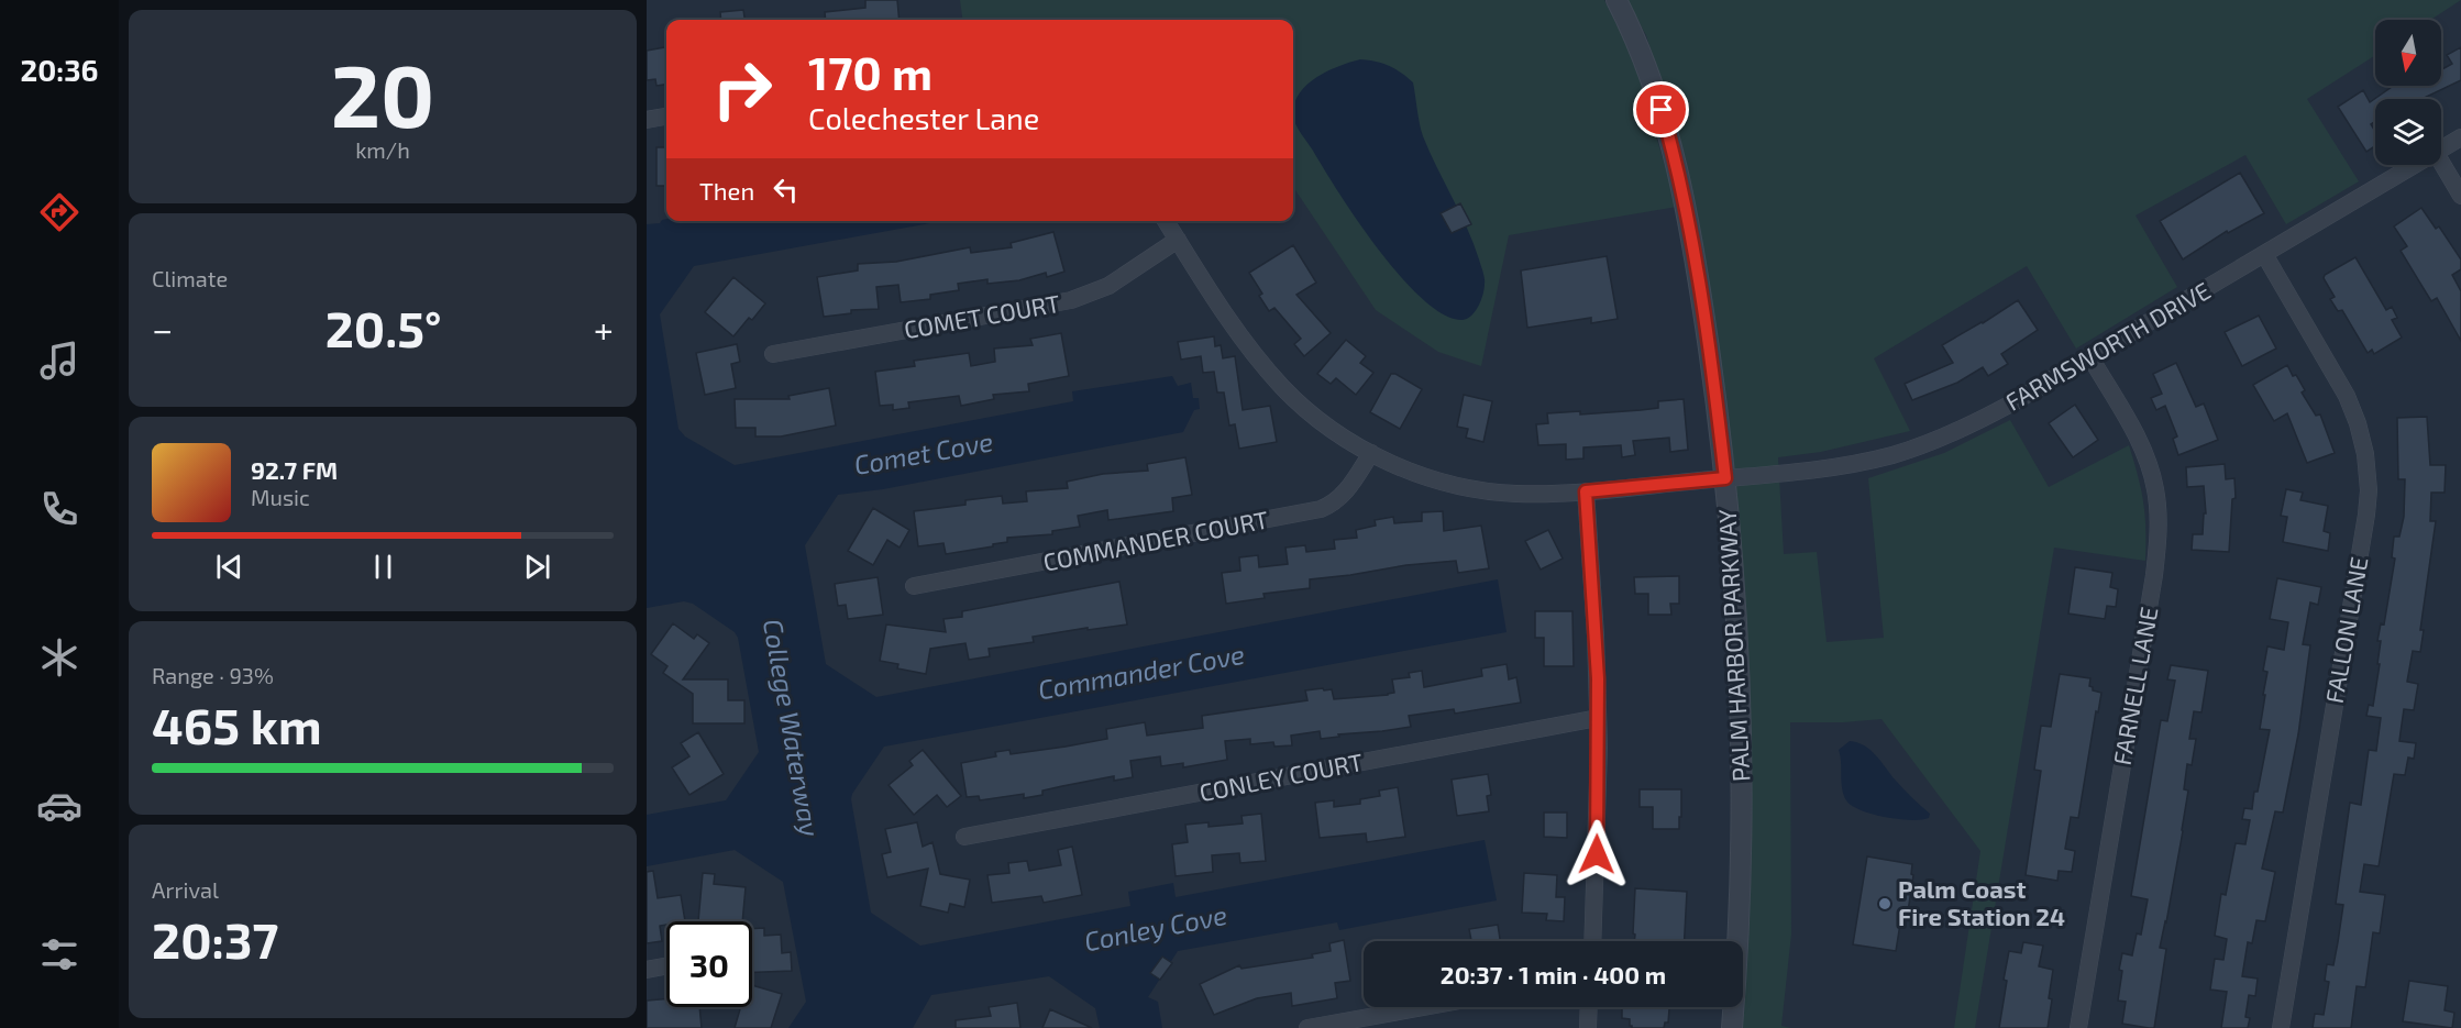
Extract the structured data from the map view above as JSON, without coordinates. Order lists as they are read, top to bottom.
{
  "streets": {
    "street": [
      "COMET COURT",
      "FARMSWORTH DRIVE",
      "COMMANDER COURT",
      "FALLON LANE",
      "PALM HARBOR PARKWAY",
      "FARNELL LANE",
      "CONLEY COURT"
    ]
  },
  "crossings": [
    ["COMET COURT", "FARMSWORTH DRIVE"],
    ["FARMSWORTH DRIVE", "COMMANDER COURT"],
    ["FARMSWORTH DRIVE", "FALLON LANE"],
    ["FARMSWORTH DRIVE", "PALM HARBOR PARKWAY"],
    ["FARMSWORTH DRIVE", "FARNELL LANE"]
  ],
  "water": [
    "Comet Cove",
    "Commander Cove",
    "College Waterway",
    "Conley Cove"
  ],
  "places": ["Palm Coast Fire Station 24"],
  "north": "bottom",
  "page": {
    "tabs": "20:36",
    "tile": [
      ["20", "km/h"],
      "Climate",
      ["Range · 93%", "465 km"],
      ["Arrival", "20:37"]
    ],
    "turn": ["170 m", "Colechester Lane"],
    "then": "Then",
    "heat": ["−", "20.5°", "+"],
    "song": ["92.7 FM", "Music"],
    "limit": "30",
    "trip": "20:37 · 1 min · 400 m"
  }
}
